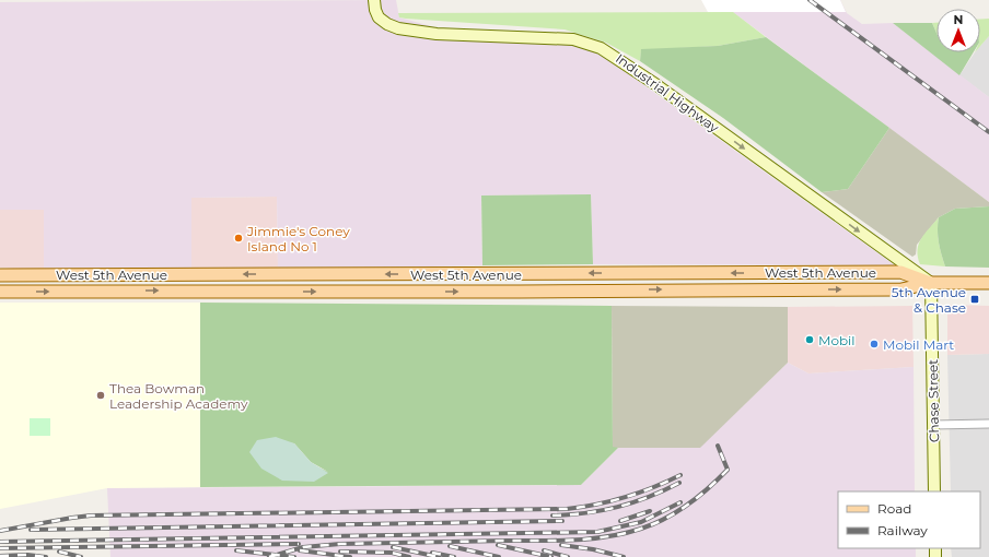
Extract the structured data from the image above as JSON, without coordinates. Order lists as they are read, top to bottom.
{
  "streets": {
    "main road": ["West 5th Avenue"],
    "street": ["Industrial Highway", "Chase Street"]
  },
  "crossings": [
    ["Industrial Highway", "West 5th Avenue"],
    ["Industrial Highway", "Chase Street"],
    ["West 5th Avenue", "Chase Street"]
  ],
  "one_way": ["Industrial Highway"],
  "places": {
    "other": [
      "Jimmie's Coney Island No 1",
      "Mobil",
      "Mobil Mart",
      "Thea Bowman Leadership Academy"
    ],
    "transit": ["5th Avenue & Chase"]
  },
  "legend": ["Road", "Railway"],
  "north": "top"
}
